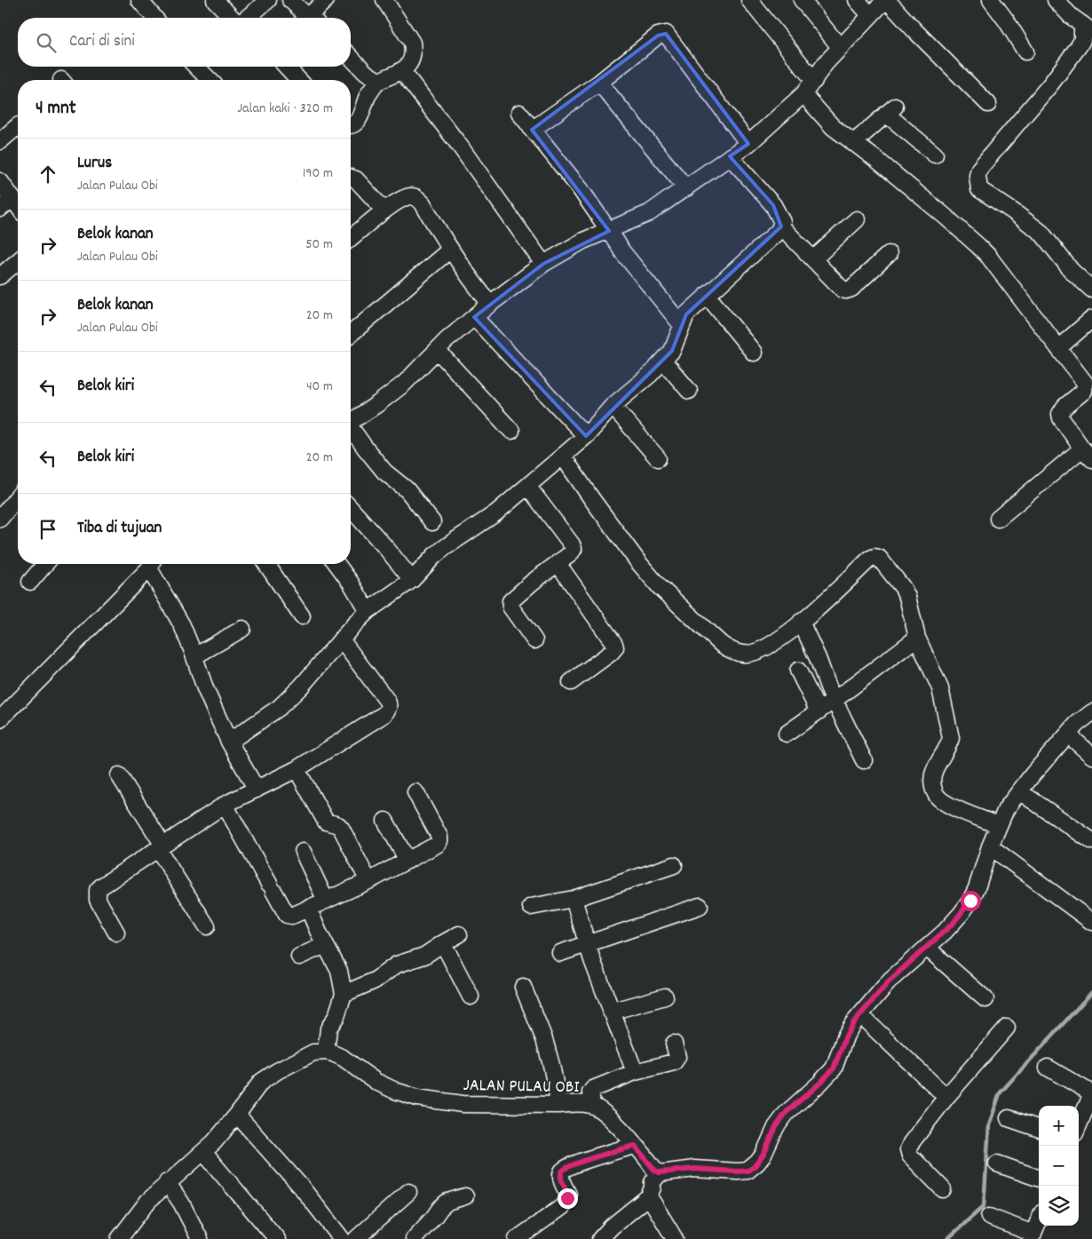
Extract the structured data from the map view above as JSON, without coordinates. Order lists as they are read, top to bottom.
{
  "streets": {
    "street": ["JALAN PULAU OBI"]
  },
  "page": {
    "search": "Cari di sini",
    "heading": ["4 mnt", "Jalan kaki · 320 m"],
    "list": [
      ["Lurus", "Jalan Pulau Obi", "190 m"],
      ["Belok kanan", "Jalan Pulau Obi", "50 m"],
      ["Belok kanan", "Jalan Pulau Obi", "20 m"],
      ["Belok kiri", "40 m"],
      ["Belok kiri", "20 m"],
      "Tiba di tujuan"
    ],
    "map_buttons": ["+", "−"]
  }
}
